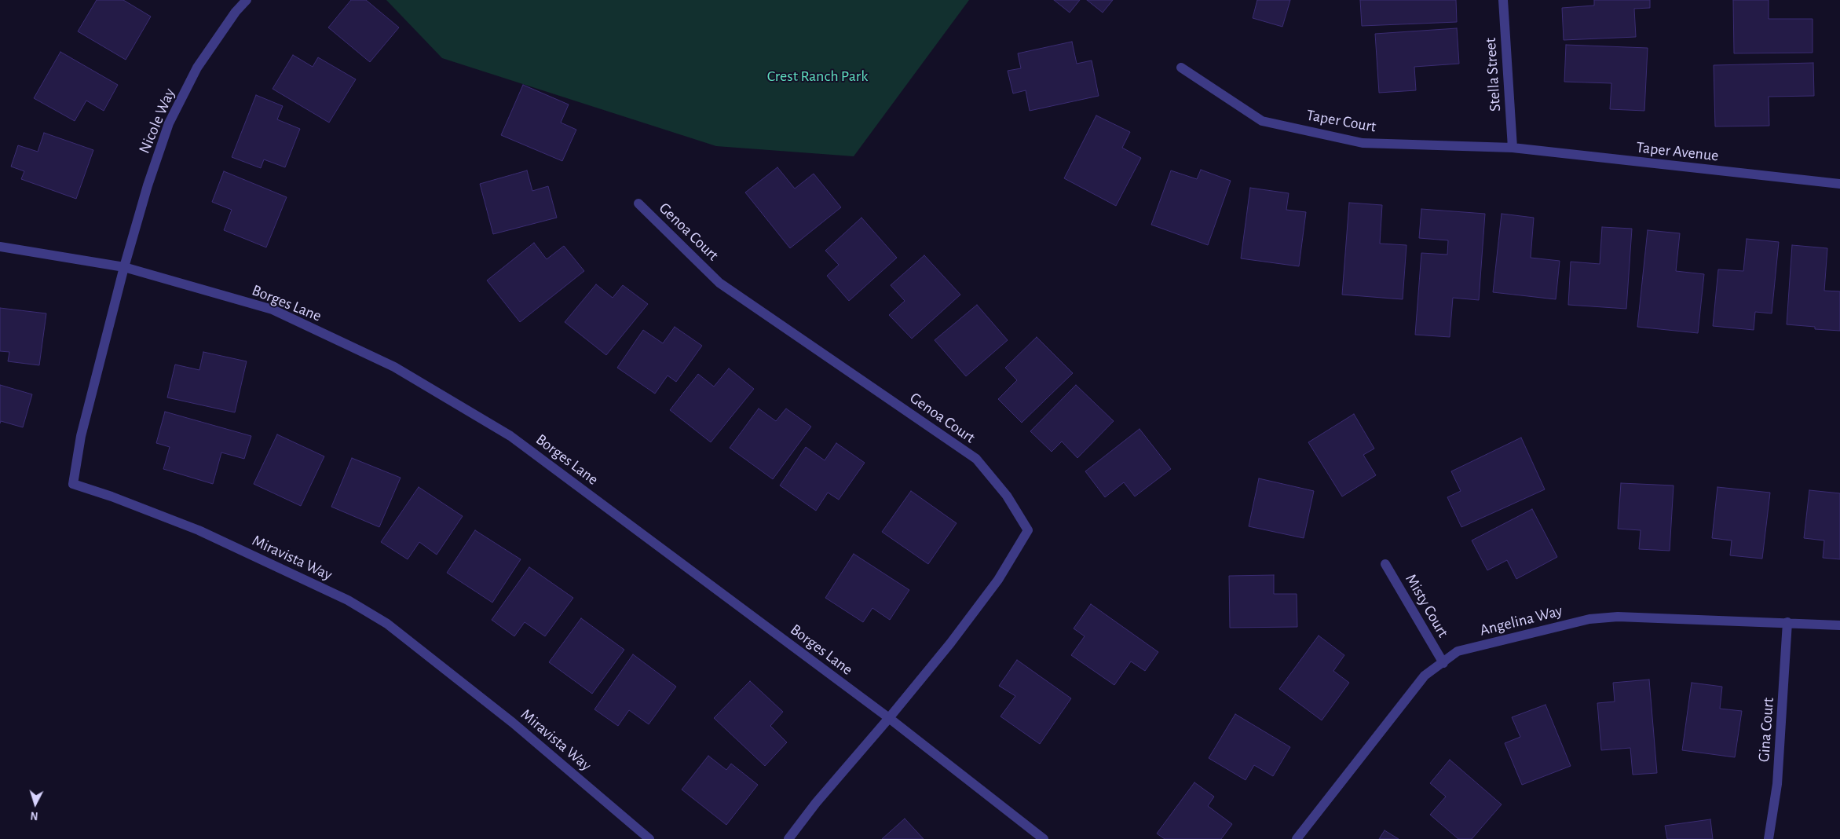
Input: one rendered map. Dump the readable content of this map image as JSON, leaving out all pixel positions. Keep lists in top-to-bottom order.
{
  "streets": {
    "street": [
      "Stella Street",
      "Nicole Way",
      "Taper Court",
      "Taper Avenue",
      "Genoa Court",
      "Borges Lane",
      "Miravista Way",
      "Misty Court",
      "Angelina Way",
      "Gina Court"
    ]
  },
  "crossings": [
    ["Stella Street", "Taper Court"],
    ["Stella Street", "Taper Avenue"],
    ["Nicole Way", "Borges Lane"],
    ["Nicole Way", "Miravista Way"],
    ["Taper Court", "Taper Avenue"],
    ["Genoa Court", "Borges Lane"],
    ["Borges Lane", "Miravista Way"],
    ["Misty Court", "Angelina Way"],
    ["Angelina Way", "Gina Court"]
  ],
  "parks": ["Crest Ranch Park"],
  "north": "bottom"
}
